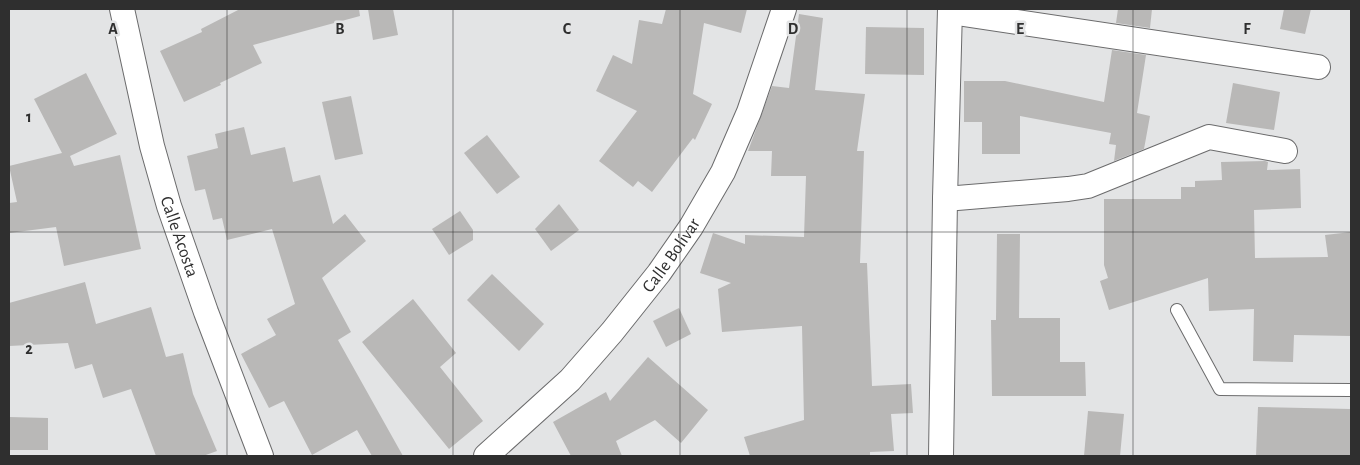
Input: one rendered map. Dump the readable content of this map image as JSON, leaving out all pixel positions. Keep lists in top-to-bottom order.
{
  "streets": {
    "street": ["Calle Acosta", "Calle Bolívar"]
  },
  "grid": {
    "columns": [
      "A",
      "B",
      "C",
      "D",
      "E",
      "F"
    ],
    "rows": ["1", "2"]
  }
}
